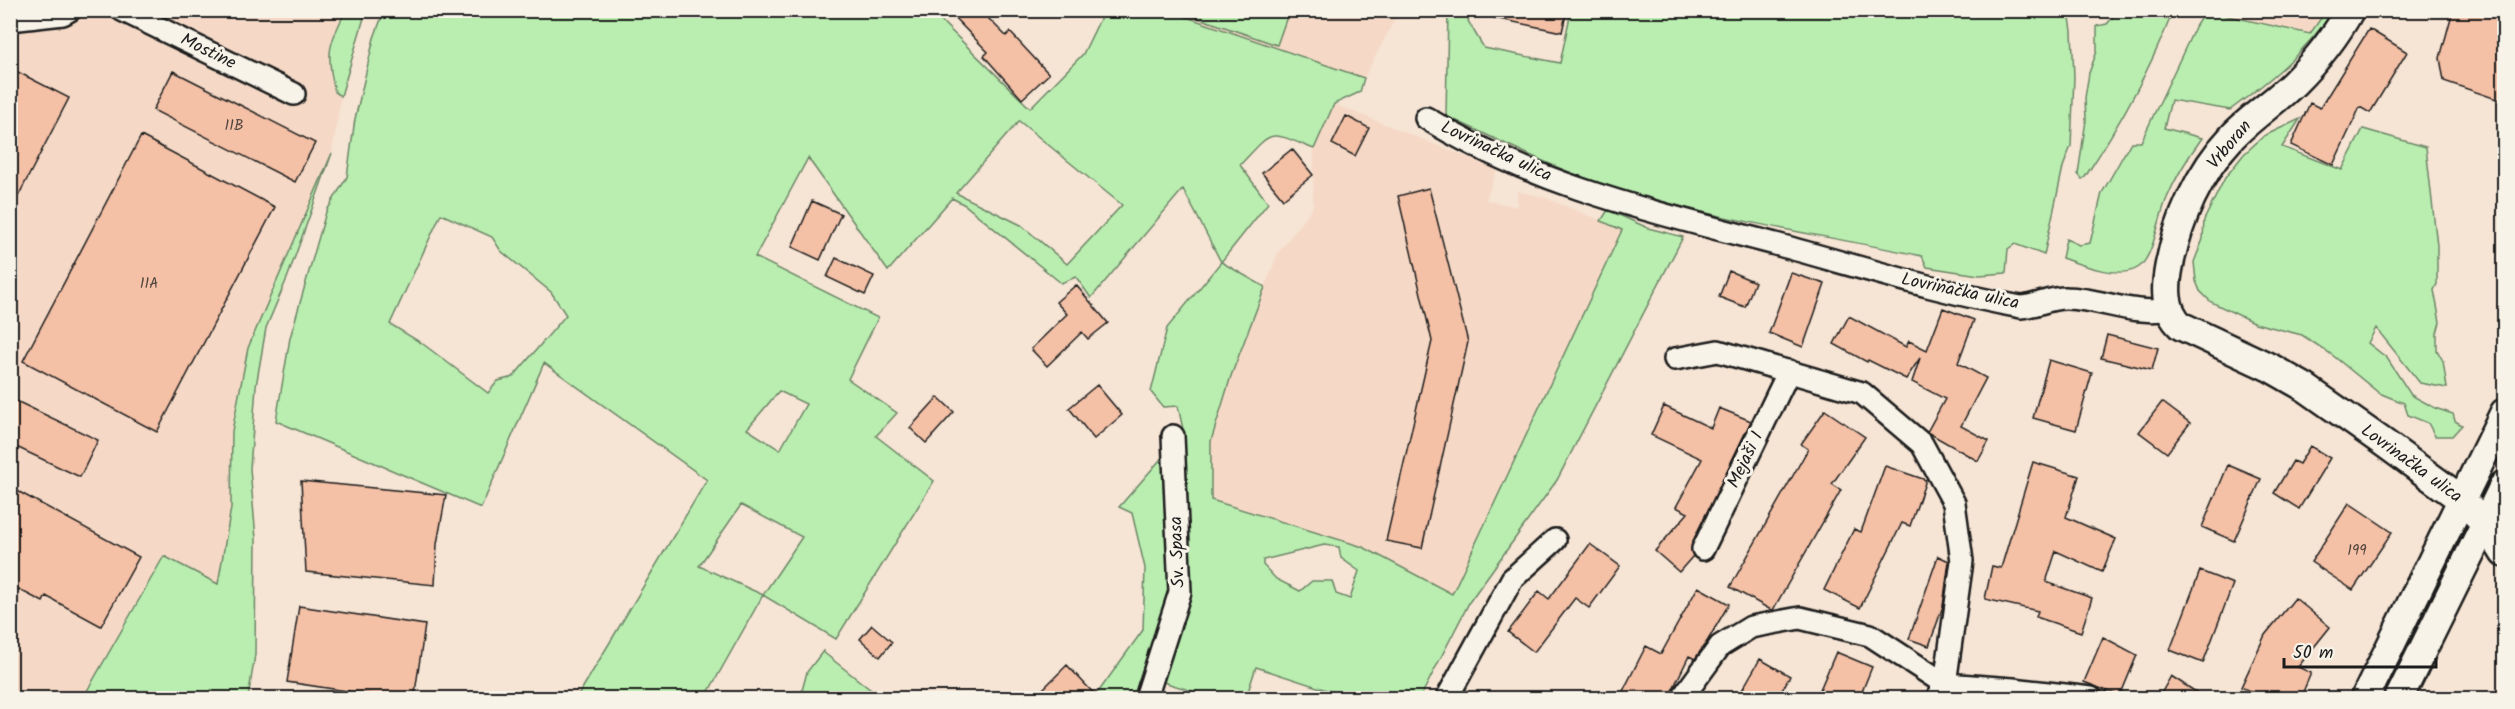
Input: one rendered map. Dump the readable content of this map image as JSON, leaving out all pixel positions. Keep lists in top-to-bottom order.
{
  "streets": {
    "street": [
      "Mostine",
      "Vrboran",
      "Lovrinačka ulica",
      "Mejaši I",
      "Sv. Spasa"
    ]
  },
  "crossings": [
    ["Vrboran", "Lovrinačka ulica"]
  ],
  "house_numbers": ["11B", "11A", "199"],
  "scale_bar": "50 m"
}
